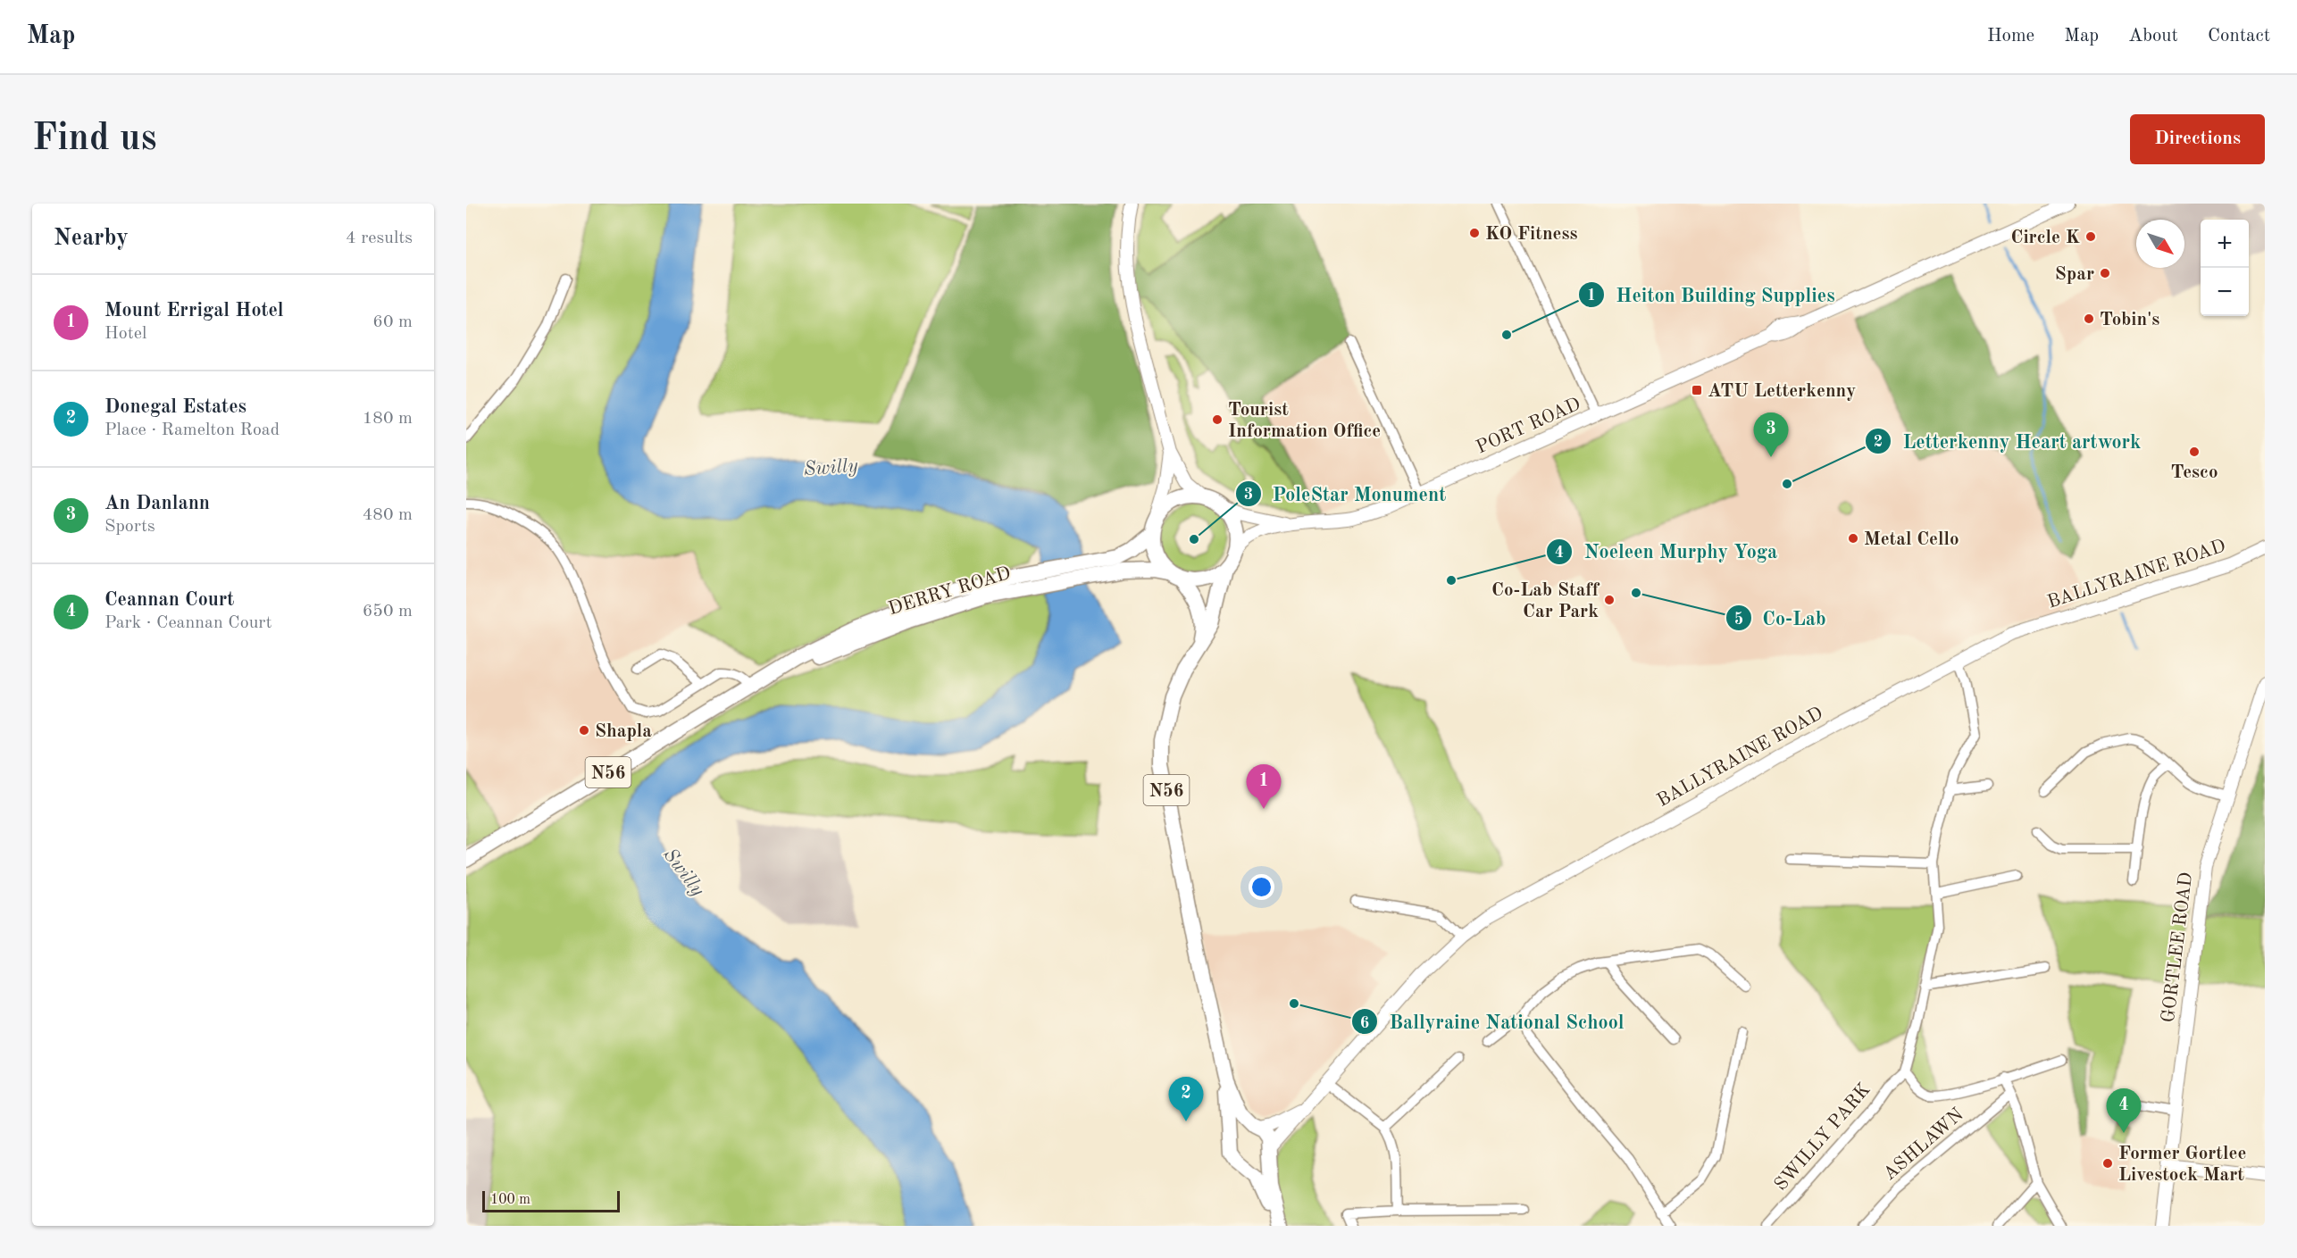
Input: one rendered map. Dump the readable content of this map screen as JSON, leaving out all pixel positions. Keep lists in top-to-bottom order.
{
  "streets": {
    "main road": [
      "PORT ROAD",
      "BALLYRAINE ROAD",
      "DERRY ROAD",
      "N56",
      "GORTLEE ROAD"
    ],
    "street": ["SWILLY PARK", "ASHLAWN"]
  },
  "crossings": [
    ["DERRY ROAD", "N56"],
    ["SWILLY PARK", "ASHLAWN"]
  ],
  "water": ["Swilly"],
  "places": {
    "other": [
      "KO Fitness",
      "Circle K",
      "Spar",
      "Tobin's",
      "Heiton Building Supplies",
      "Tourist Information Office",
      "Tesco",
      "Letterkenny Heart artwork",
      "Metal Cello",
      "PoleStar Monument",
      "Noeleen Murphy Yoga",
      "Co-Lab",
      "Co-Lab Staff Car Park",
      "Shapla",
      "Ballyraine National School",
      "Former Gortlee Livestock Mart"
    ],
    "transit": ["ATU Letterkenny"]
  },
  "scale_bar": "100 m",
  "north": "bottom right",
  "page": {
    "header": "Map",
    "nav": [
      "Home",
      "Map",
      "About",
      "Contact"
    ],
    "buttons": "Directions",
    "title": "Find us",
    "heading": ["Nearby", "4 results"],
    "map_buttons": ["+", "−"],
    "list": [
      {
        "mark": "1",
        "name": "Mount Errigal Hotel",
        "note": "Hotel",
        "value": "60 m"
      },
      {
        "mark": "2",
        "name": "Donegal Estates",
        "note": "Place · Ramelton Road",
        "value": "180 m"
      },
      {
        "mark": "3",
        "name": "An Danlann",
        "note": "Sports",
        "value": "480 m"
      },
      {
        "mark": "4",
        "name": "Ceannan Court",
        "note": "Park · Ceannan Court",
        "value": "650 m"
      }
    ],
    "pins": [
      "3",
      "1",
      "2",
      "4"
    ],
    "scale": "100 m"
  }
}
